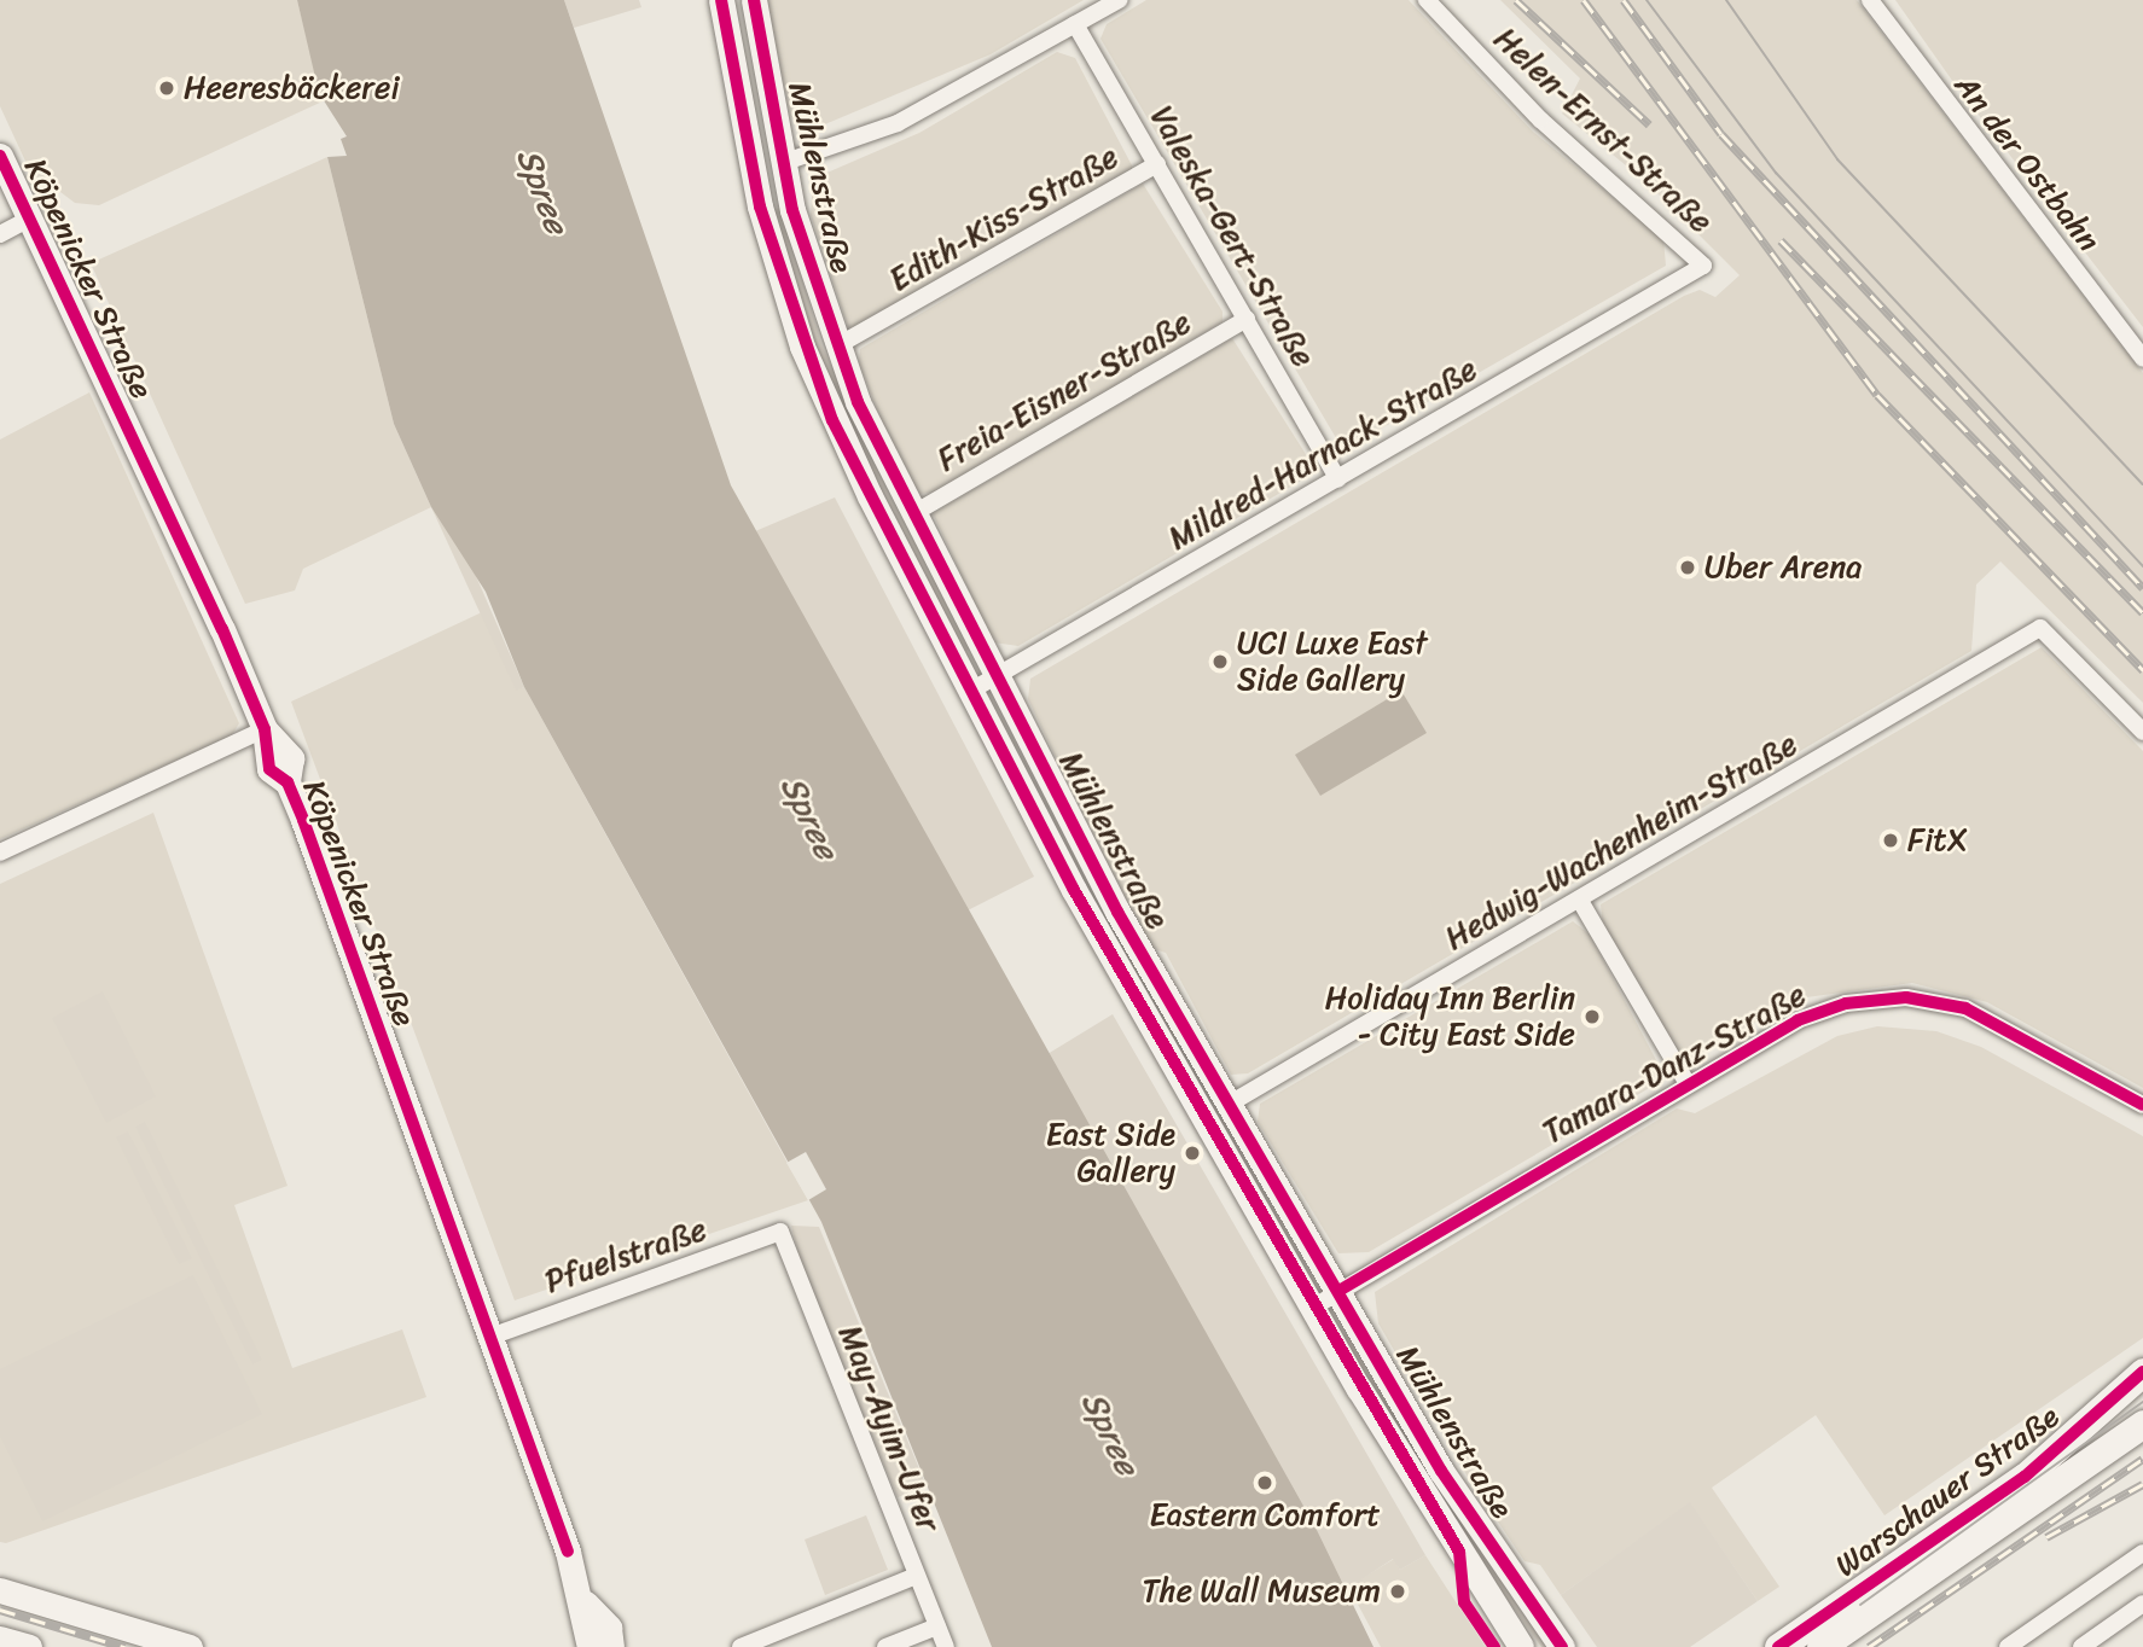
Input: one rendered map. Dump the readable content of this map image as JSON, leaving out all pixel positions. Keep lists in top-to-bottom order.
{
  "streets": {
    "main road": ["Mühlenstraße", "Köpenicker Straße", "Warschauer Straße"],
    "street": [
      "Helen-Ernst-Straße",
      "An der Ostbahn",
      "Edith-Kiss-Straße",
      "Valeska-Gert-Straße",
      "Freia-Eisner-Straße",
      "Mildred-Harnack-Straße",
      "Hedwig-Wachenheim-Straße",
      "Tamara-Danz-Straße",
      "Pfuelstraße",
      "May-Ayim-Ufer"
    ]
  },
  "crossings": [
    ["Helen-Ernst-Straße", "Mildred-Harnack-Straße"],
    ["Mühlenstraße", "Edith-Kiss-Straße"],
    ["Mühlenstraße", "Valeska-Gert-Straße"],
    ["Mühlenstraße", "Freia-Eisner-Straße"],
    ["Mühlenstraße", "Mildred-Harnack-Straße"],
    ["Mühlenstraße", "Hedwig-Wachenheim-Straße"],
    ["Mühlenstraße", "Tamara-Danz-Straße"],
    ["Edith-Kiss-Straße", "Valeska-Gert-Straße"],
    ["Valeska-Gert-Straße", "Freia-Eisner-Straße"],
    ["Valeska-Gert-Straße", "Mildred-Harnack-Straße"],
    ["Köpenicker Straße", "Pfuelstraße"],
    ["Pfuelstraße", "May-Ayim-Ufer"]
  ],
  "water": ["Spree"],
  "places": [
    "Heeresbäckerei",
    "Uber Arena",
    "UCI Luxe East Side Gallery",
    "FitX",
    "Holiday Inn Berlin - City East Side",
    "East Side Gallery",
    "Eastern Comfort",
    "The Wall Museum"
  ]
}
